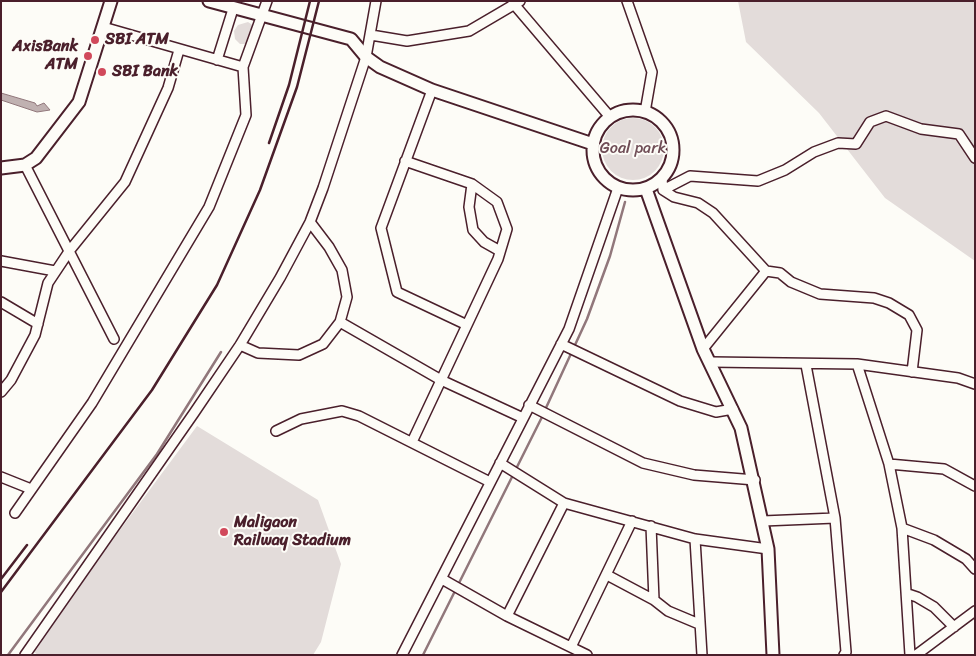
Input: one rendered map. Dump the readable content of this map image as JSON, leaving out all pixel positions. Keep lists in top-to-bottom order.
{
  "parks": ["Goal park"],
  "places": [
    "SBI ATM",
    "AxisBank ATM",
    "SBI Bank",
    "Maligaon Railway Stadium"
  ]
}
